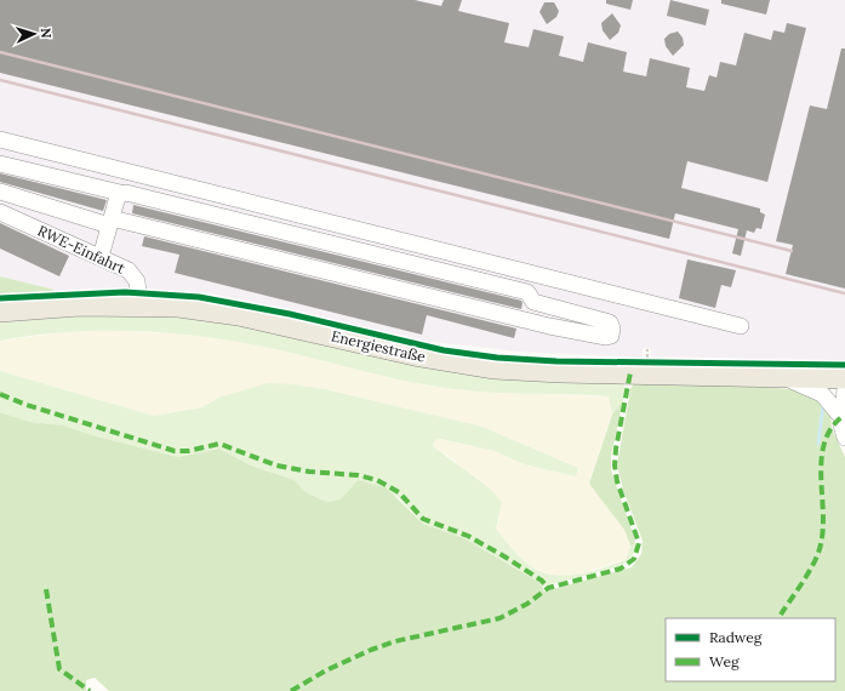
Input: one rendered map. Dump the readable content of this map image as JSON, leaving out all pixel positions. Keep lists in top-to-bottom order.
{
  "streets": {
    "main road": ["Energiestraße"],
    "lane": ["RWE-Einfahrt"]
  },
  "crossings": [
    ["RWE-Einfahrt", "Energiestraße"]
  ],
  "legend": ["Radweg", "Weg"],
  "north": "right"
}
